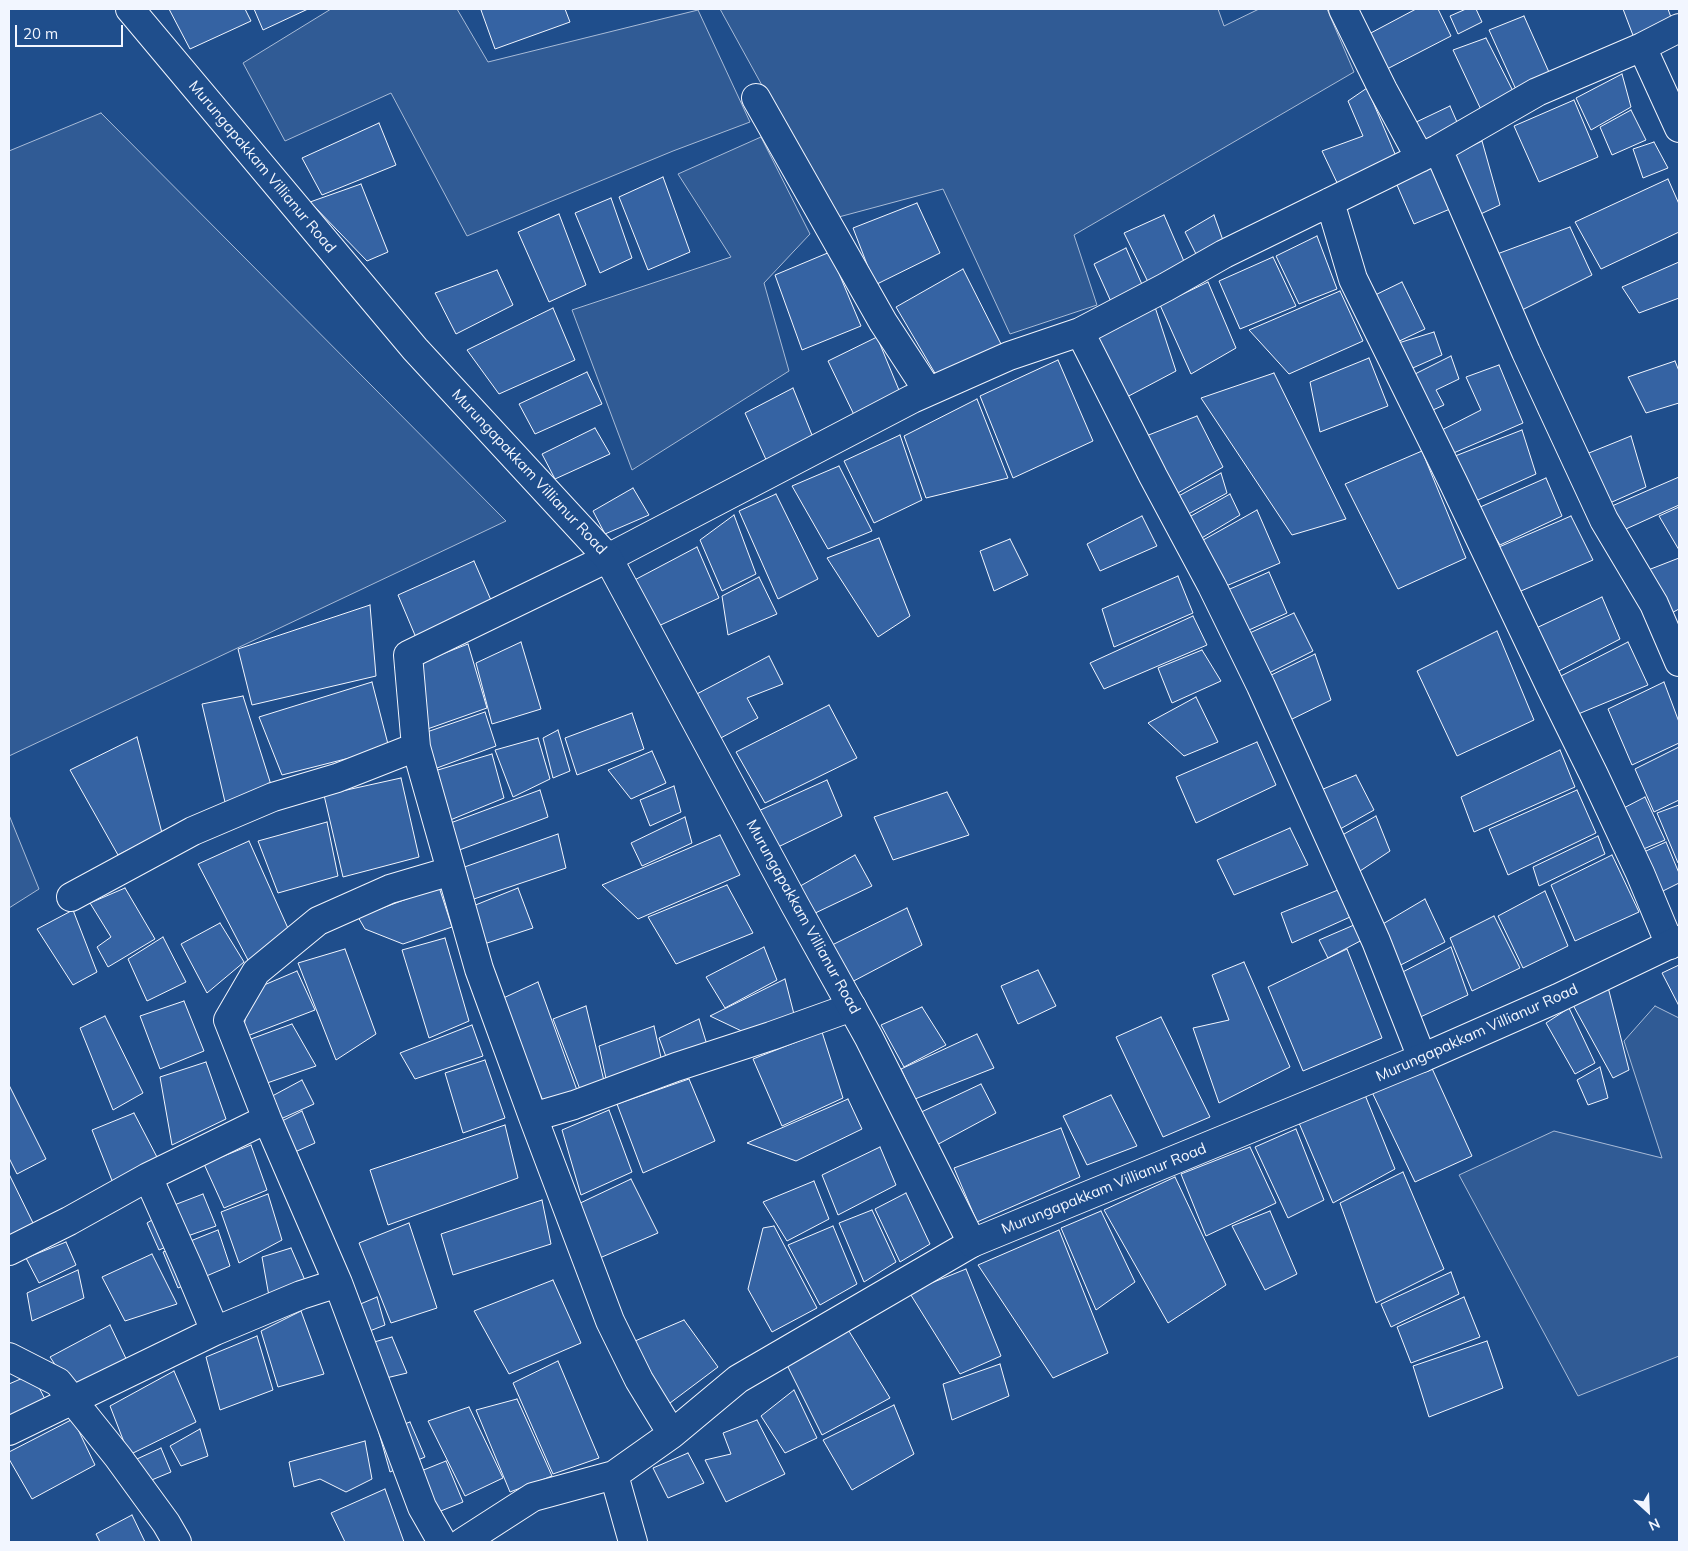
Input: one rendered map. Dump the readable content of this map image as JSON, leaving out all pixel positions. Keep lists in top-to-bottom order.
{
  "streets": {
    "street": ["Murungapakkam Villianur Road"]
  },
  "scale_bar": "20 m",
  "north": "bottom right"
}
